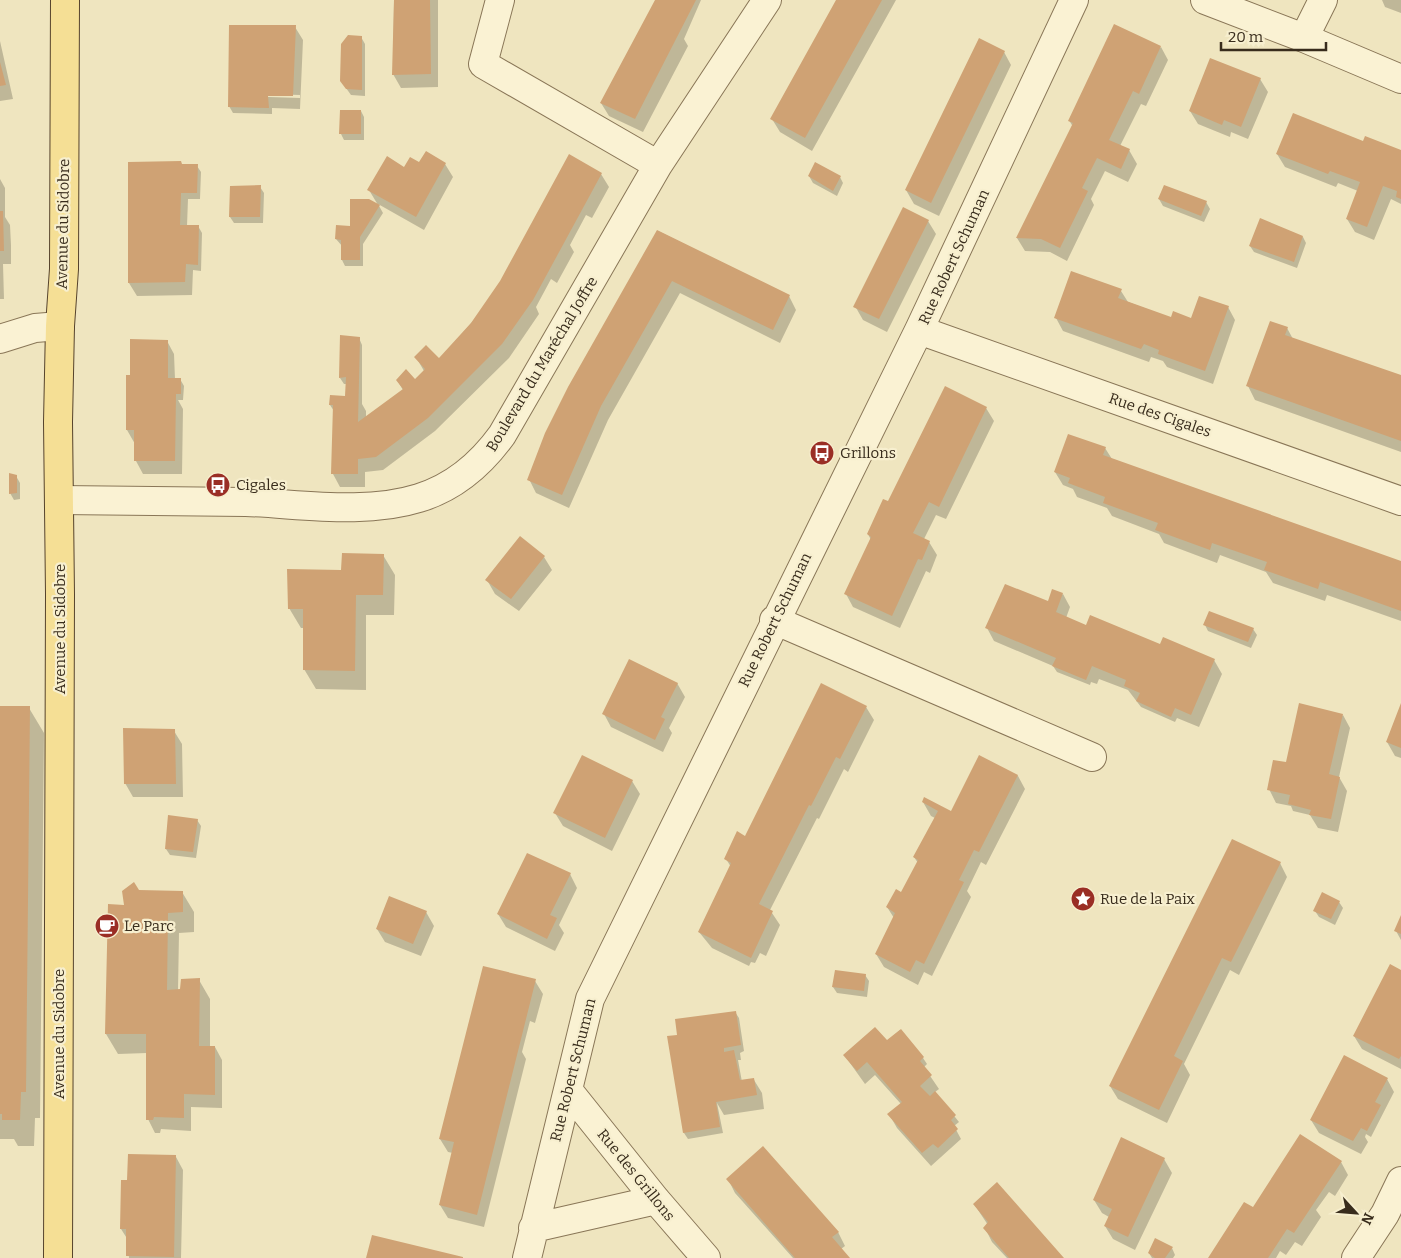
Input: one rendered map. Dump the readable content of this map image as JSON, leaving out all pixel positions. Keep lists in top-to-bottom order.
{
  "streets": {
    "main road": ["Avenue du Sidobre"],
    "street": [
      "Rue Robert Schuman",
      "Boulevard du Maréchal Joffre",
      "Rue des Cigales",
      "Rue des Grillons"
    ]
  },
  "crossings": [
    ["Avenue du Sidobre", "Boulevard du Maréchal Joffre"],
    ["Rue Robert Schuman", "Rue des Cigales"],
    ["Rue Robert Schuman", "Rue des Grillons"]
  ],
  "places": {
    "bus stop": ["Grillons", "Cigales"],
    "place": ["Rue de la Paix"],
    "cafe": ["Le Parc"]
  },
  "scale_bar": "20 m",
  "north": "bottom right"
}
